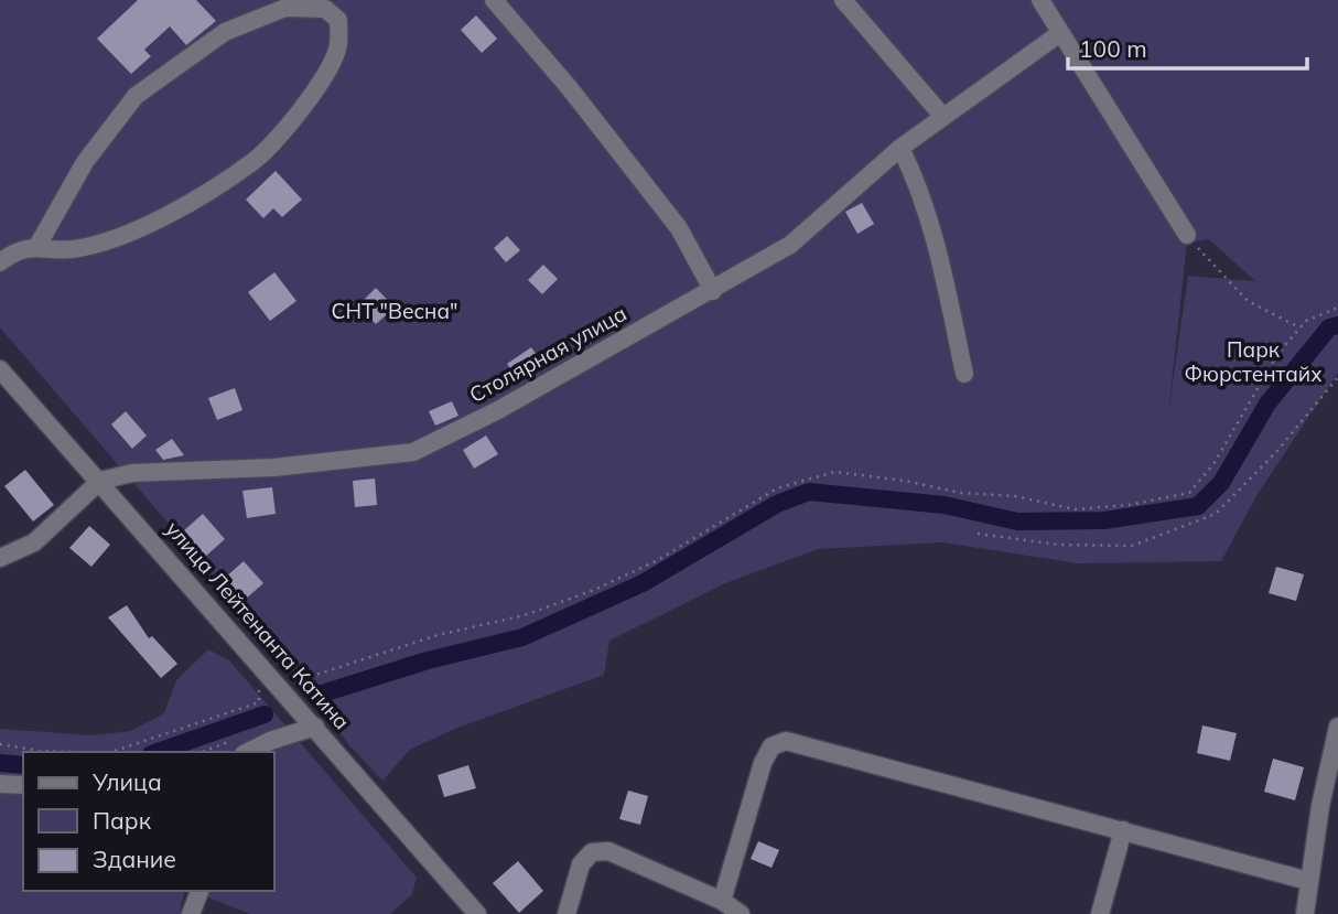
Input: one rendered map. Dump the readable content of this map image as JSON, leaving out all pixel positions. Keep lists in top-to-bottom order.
{
  "streets": {
    "street": ["Столярная улица", "улица Лейтенанта Катина"]
  },
  "crossings": [
    ["Столярная улица", "улица Лейтенанта Катина"]
  ],
  "parks": ["СНТ \"Весна\"", "Парк Фюрстентайх"],
  "legend": ["Улица", "Парк", "Здание"],
  "scale_bar": "100 m"
}
